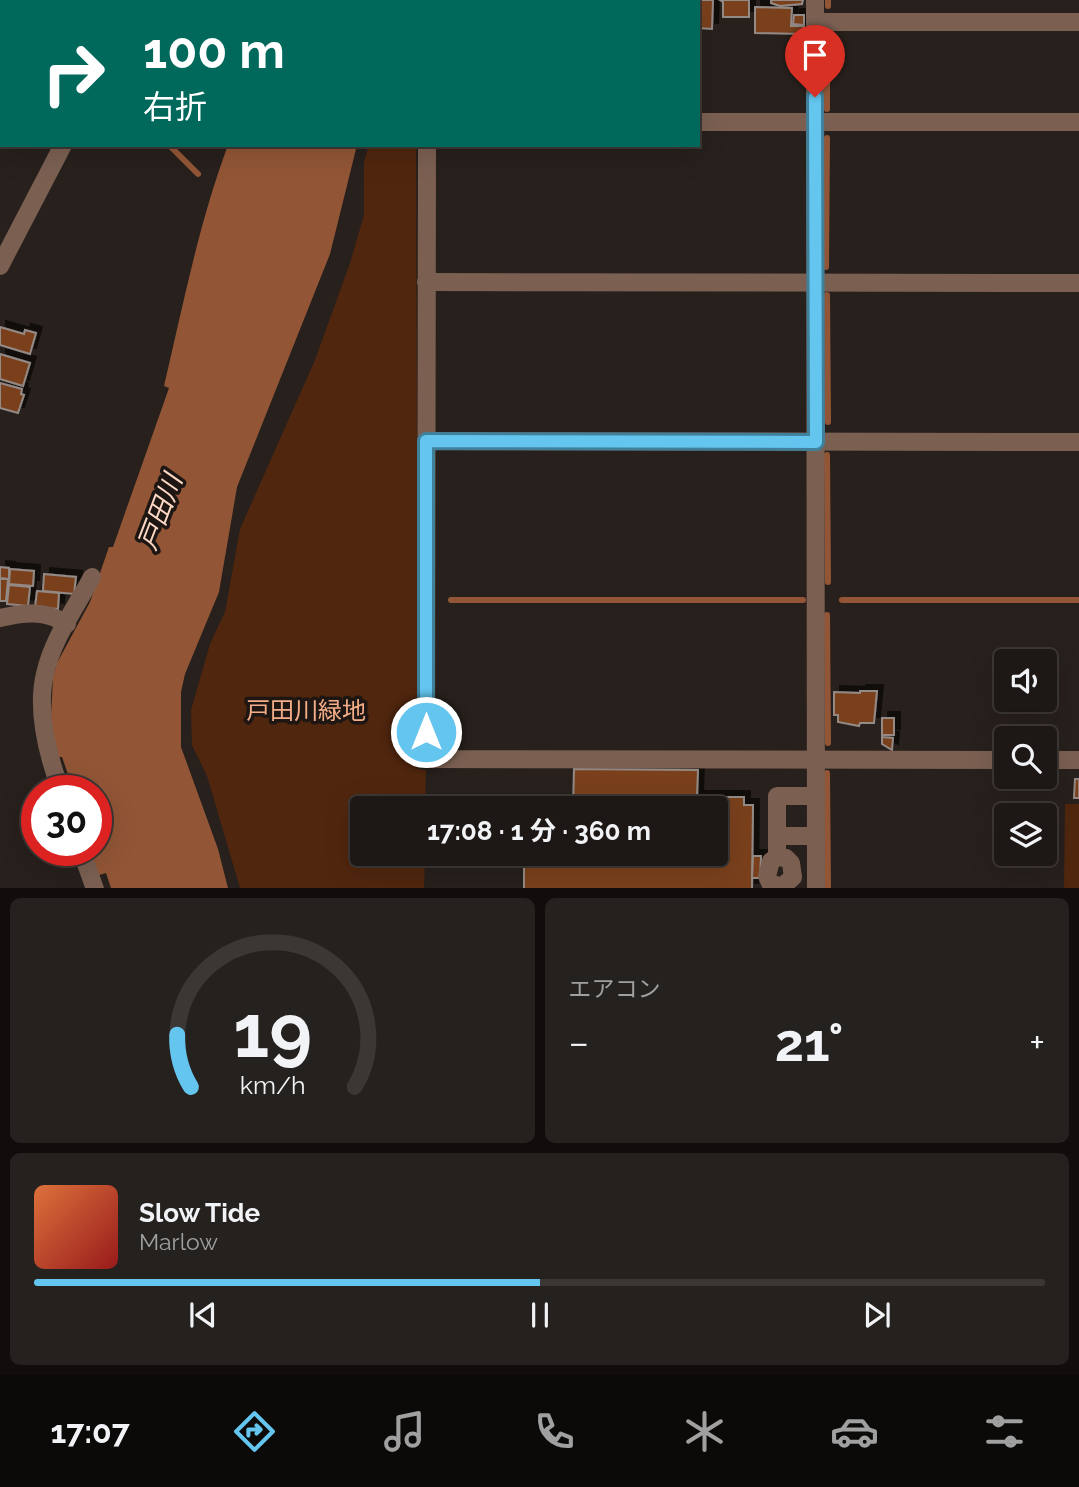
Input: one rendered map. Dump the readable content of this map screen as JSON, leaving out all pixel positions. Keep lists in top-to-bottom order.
{
  "water": ["戸田川"],
  "parks": ["戸田川緑地"],
  "page": {
    "turn": ["100 m", "右折"],
    "limit": "30",
    "trip": "17:08 · 1 分 · 360 m",
    "tile": "エアコン",
    "heat": ["−", "21°", "+"],
    "song": ["Slow Tide", "Marlow"],
    "tabs": "17:07",
    "gauge": ["19", "km/h"]
  }
}
